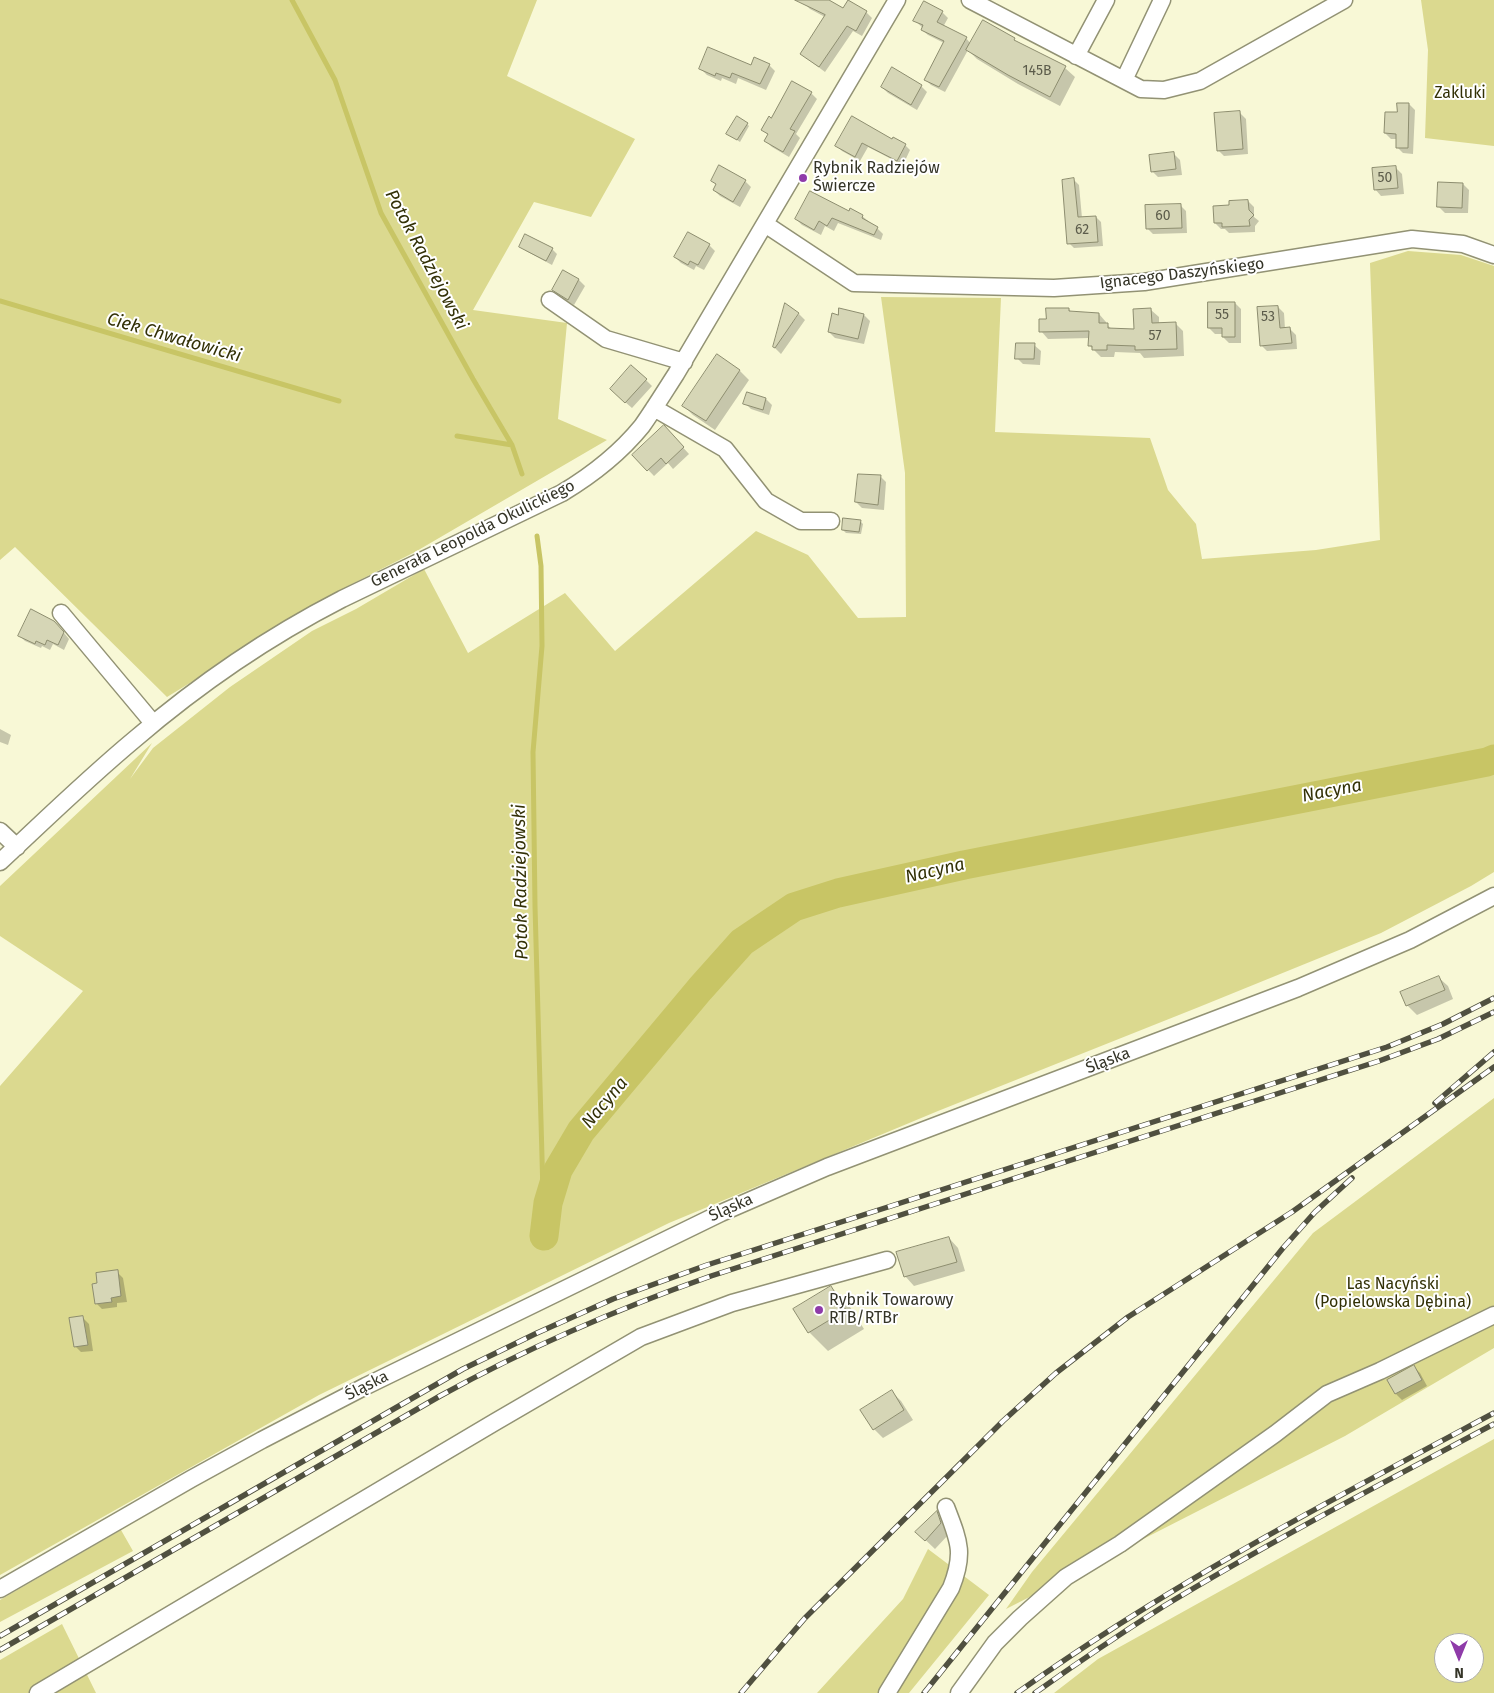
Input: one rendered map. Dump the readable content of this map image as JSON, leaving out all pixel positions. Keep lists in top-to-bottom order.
{
  "streets": {
    "street": ["Ignacego Daszyńskiego", "Generała Leopolda Okulickiego", "Śląska"]
  },
  "crossings": [
    ["Ignacego Daszyńskiego", "Generała Leopolda Okulickiego"]
  ],
  "water": ["Potok Radziejowski", "Ciek Chwałowicki", "Nacyna"],
  "parks": ["Zakluki", "Las Nacyński (Popielowska Dębina)"],
  "places": ["Rybnik Radziejów Świercze", "Rybnik Towarowy RTB/RTBr"],
  "house_numbers": [
    "145B",
    "50",
    "60",
    "62",
    "55",
    "53",
    "57"
  ],
  "north": "bottom"
}
